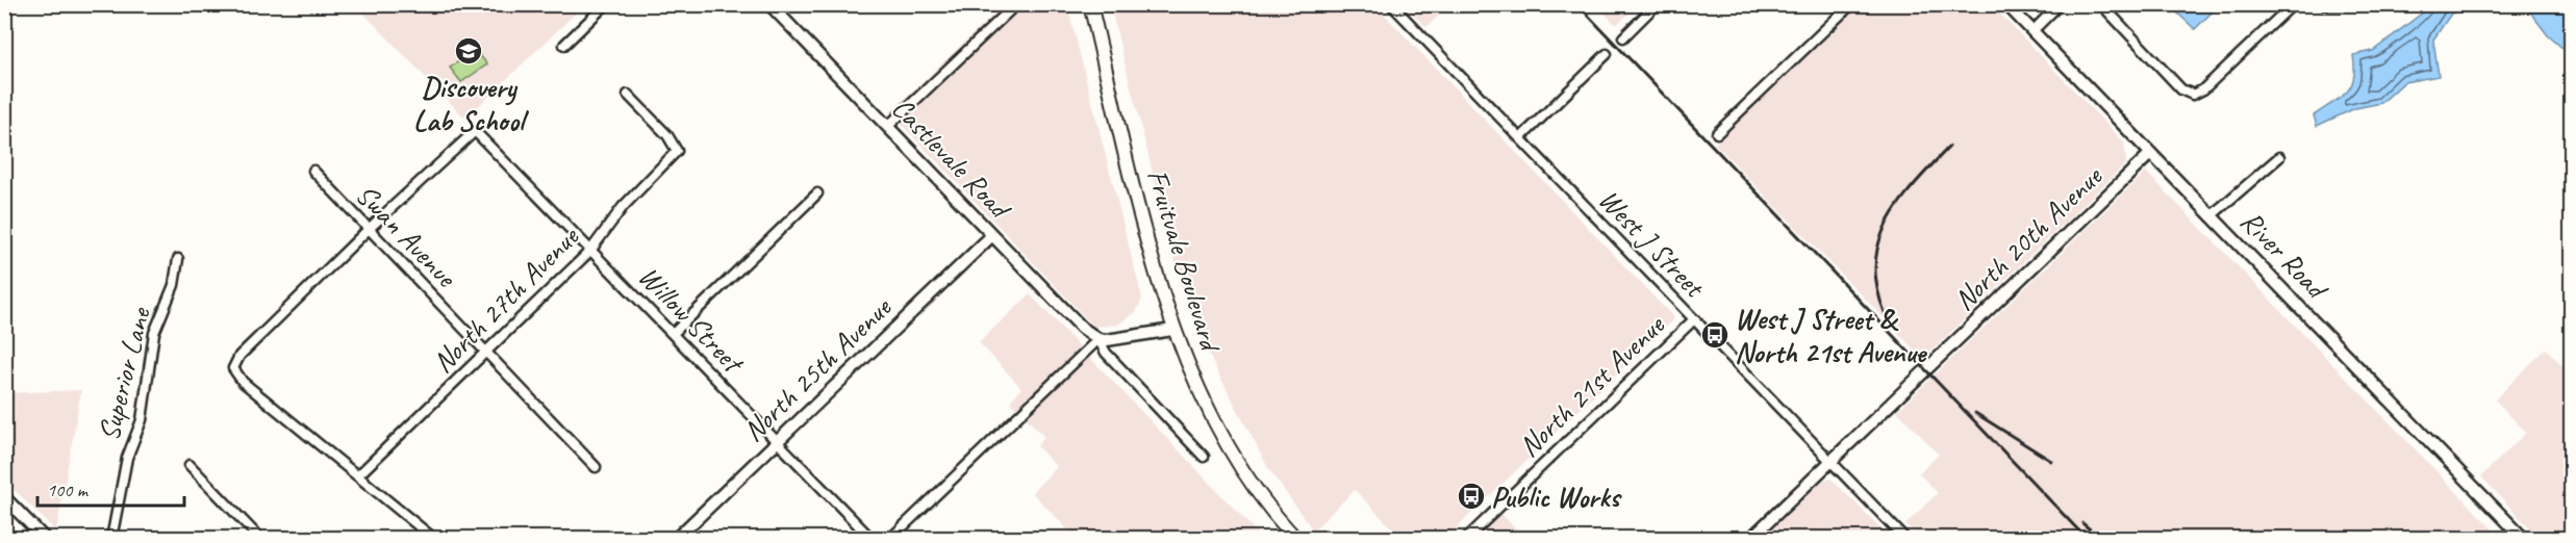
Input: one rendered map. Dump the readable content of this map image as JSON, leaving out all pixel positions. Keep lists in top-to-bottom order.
{
  "streets": {
    "main road": ["Fruitvale Boulevard"],
    "street": [
      "Castlevale Road",
      "Swan Avenue",
      "North 20th Avenue",
      "West J Street",
      "River Road",
      "North 27th Avenue",
      "Willow Street",
      "North 25th Avenue",
      "Superior Lane",
      "North 21st Avenue"
    ]
  },
  "crossings": [
    ["Castlevale Road", "North 25th Avenue"],
    ["Swan Avenue", "North 27th Avenue"],
    ["Swan Avenue", "Willow Street"],
    ["North 20th Avenue", "West J Street"],
    ["North 20th Avenue", "River Road"],
    ["West J Street", "North 21st Avenue"],
    ["North 27th Avenue", "Willow Street"],
    ["Willow Street", "North 25th Avenue"]
  ],
  "places": {
    "school or university": ["Discovery Lab School"],
    "bus stop": ["West J Street & North 21st Avenue", "Public Works"]
  },
  "scale_bar": "100 m"
}
